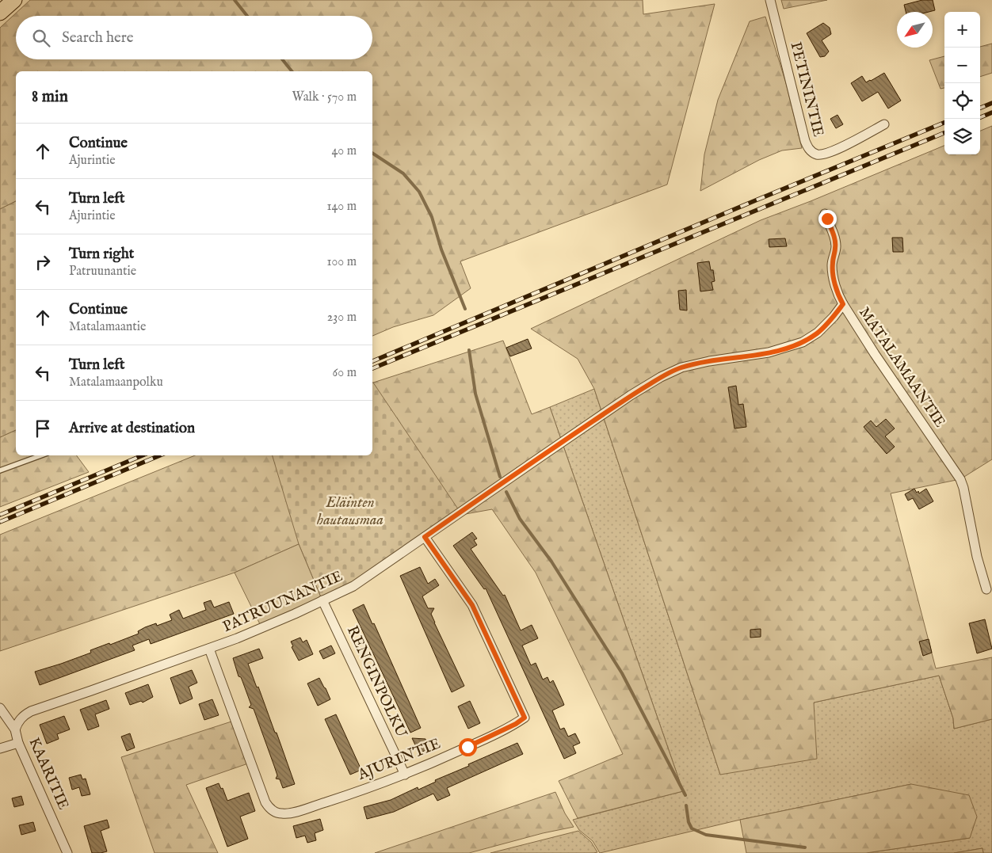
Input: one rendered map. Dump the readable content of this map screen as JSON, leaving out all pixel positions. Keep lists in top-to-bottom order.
{
  "streets": {
    "street": [
      "PETININTIE",
      "MATALAMAANTIE",
      "PATRUUNANTIE",
      "RENGINPOLKU",
      "AJURINTIE",
      "KAARITIE"
    ]
  },
  "crossings": [
    ["MATALAMAANTIE", "PATRUUNANTIE"],
    ["PATRUUNANTIE", "RENGINPOLKU"],
    ["PATRUUNANTIE", "AJURINTIE"],
    ["PATRUUNANTIE", "KAARITIE"],
    ["RENGINPOLKU", "AJURINTIE"]
  ],
  "parks": ["Eläinten hautausmaa"],
  "north": "bottom left",
  "page": {
    "map_buttons": ["+", "−"],
    "search": "Search here",
    "heading": ["8 min", "Walk · 570 m"],
    "list": [
      ["Continue", "Ajurintie", "40 m"],
      ["Turn left", "Ajurintie", "140 m"],
      ["Turn right", "Patruunantie", "100 m"],
      ["Continue", "Matalamaantie", "230 m"],
      ["Turn left", "Matalamaanpolku", "60 m"],
      "Arrive at destination"
    ]
  }
}
